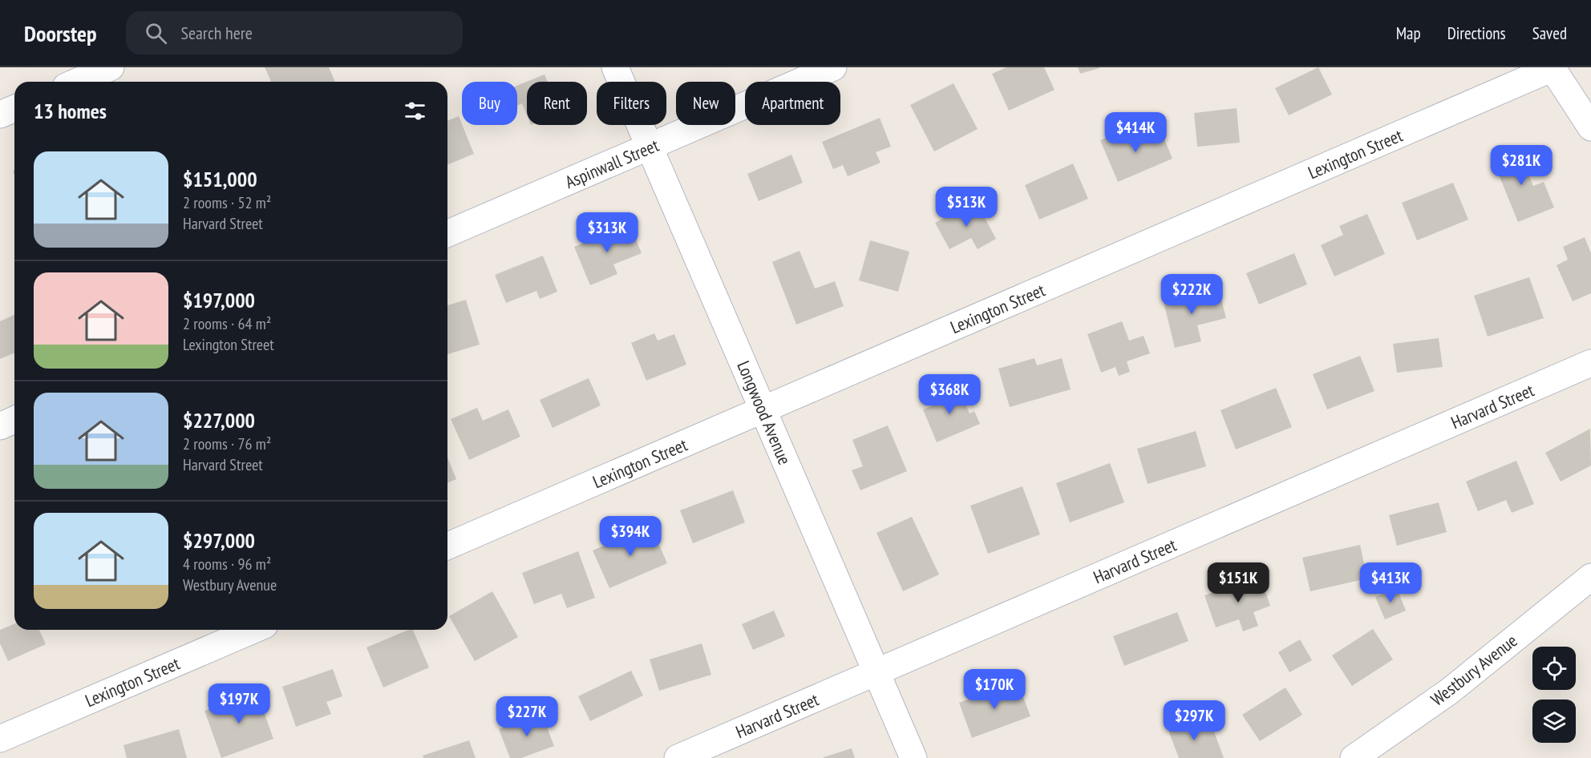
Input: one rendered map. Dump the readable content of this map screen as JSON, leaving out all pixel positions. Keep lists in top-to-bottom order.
{
  "streets": {
    "street": [
      "Lexington Street",
      "Aspinwall Street",
      "Harvard Street",
      "Longwood Avenue",
      "Westbury Avenue"
    ]
  },
  "crossings": [
    ["Lexington Street", "Longwood Avenue"],
    ["Aspinwall Street", "Longwood Avenue"],
    ["Harvard Street", "Longwood Avenue"]
  ],
  "page": {
    "header": "Doorstep",
    "search": "Search here",
    "nav": ["Map", "Directions", "Saved"],
    "chip": [
      "Buy",
      "Rent",
      "Filters",
      "New",
      "Apartment"
    ],
    "heading": "13 homes",
    "price": [
      "$414K",
      "$281K",
      "$513K",
      "$313K",
      "$222K",
      "$368K",
      "$394K",
      "$151K",
      "$413K",
      "$170K",
      "$197K",
      "$227K",
      "$297K"
    ],
    "list": [
      {
        "name": "$151,000",
        "note": "2 rooms · 52 m² · Harvard Street"
      },
      {
        "name": "$197,000",
        "note": "2 rooms · 64 m² · Lexington Street"
      },
      {
        "name": "$227,000",
        "note": "2 rooms · 76 m² · Harvard Street"
      },
      {
        "name": "$297,000",
        "note": "4 rooms · 96 m² · Westbury Avenue"
      }
    ]
  }
}
